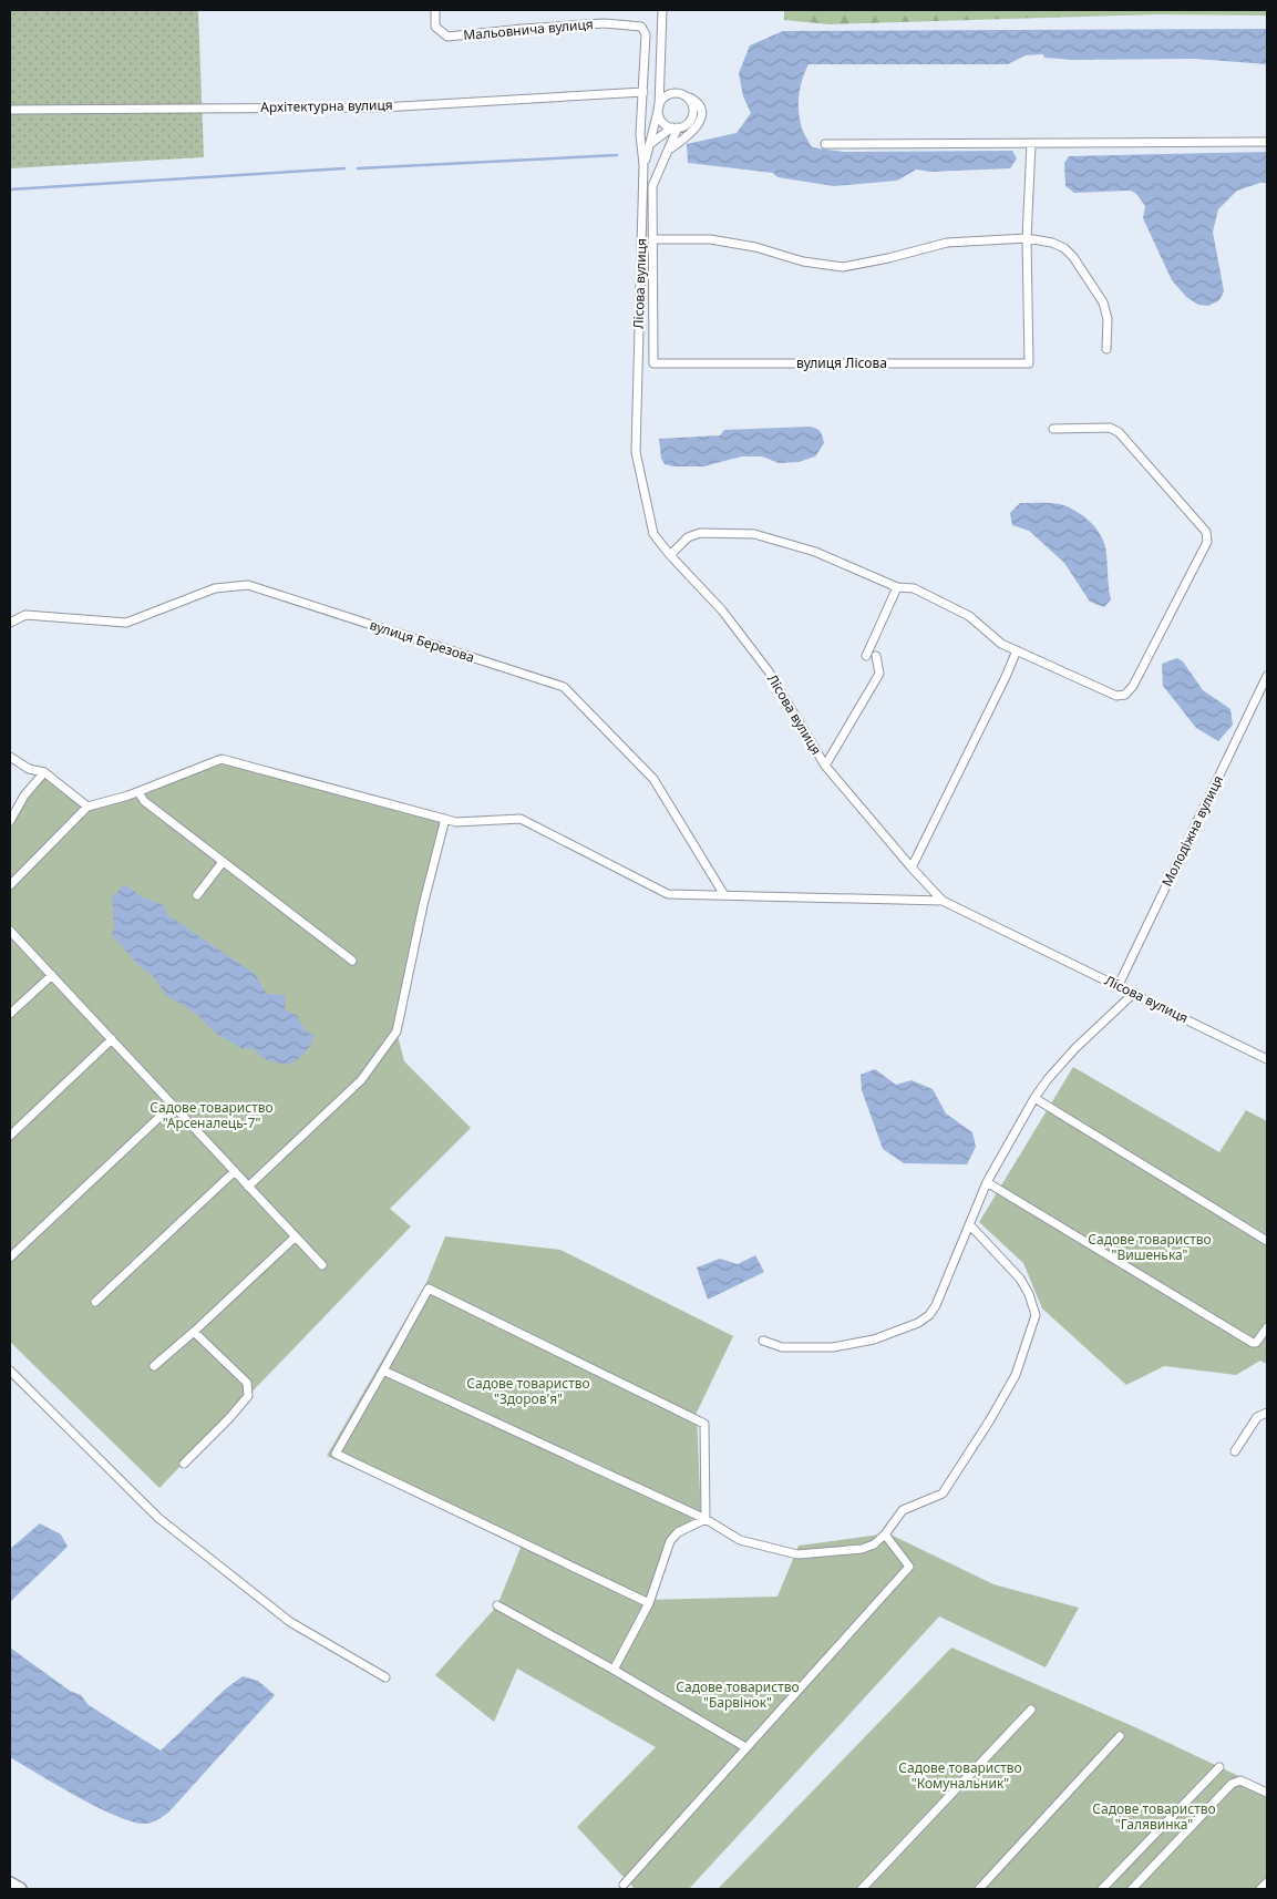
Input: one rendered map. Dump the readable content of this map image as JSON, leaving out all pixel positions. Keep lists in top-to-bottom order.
{
  "streets": {
    "street": [
      "Мальовнича вулиця",
      "Архітектурна вулиця",
      "Лісова вулиця",
      "вулиця Лісова",
      "вулиця Березова",
      "Молодіжна вулиця"
    ]
  },
  "crossings": [
    ["Мальовнича вулиця", "Архітектурна вулиця"],
    ["Лісова вулиця", "Молодіжна вулиця"]
  ],
  "parks": [
    "Садове товариство \"Арсеналець-7\"",
    "Садове товариство \"Вишенька\"",
    "Садове товариство \"Здоров'я\"",
    "Садове товариство \"Барвінок\"",
    "Садове товариство \"Комунальник\"",
    "Садове товариство \"Галявинка\""
  ]
}
